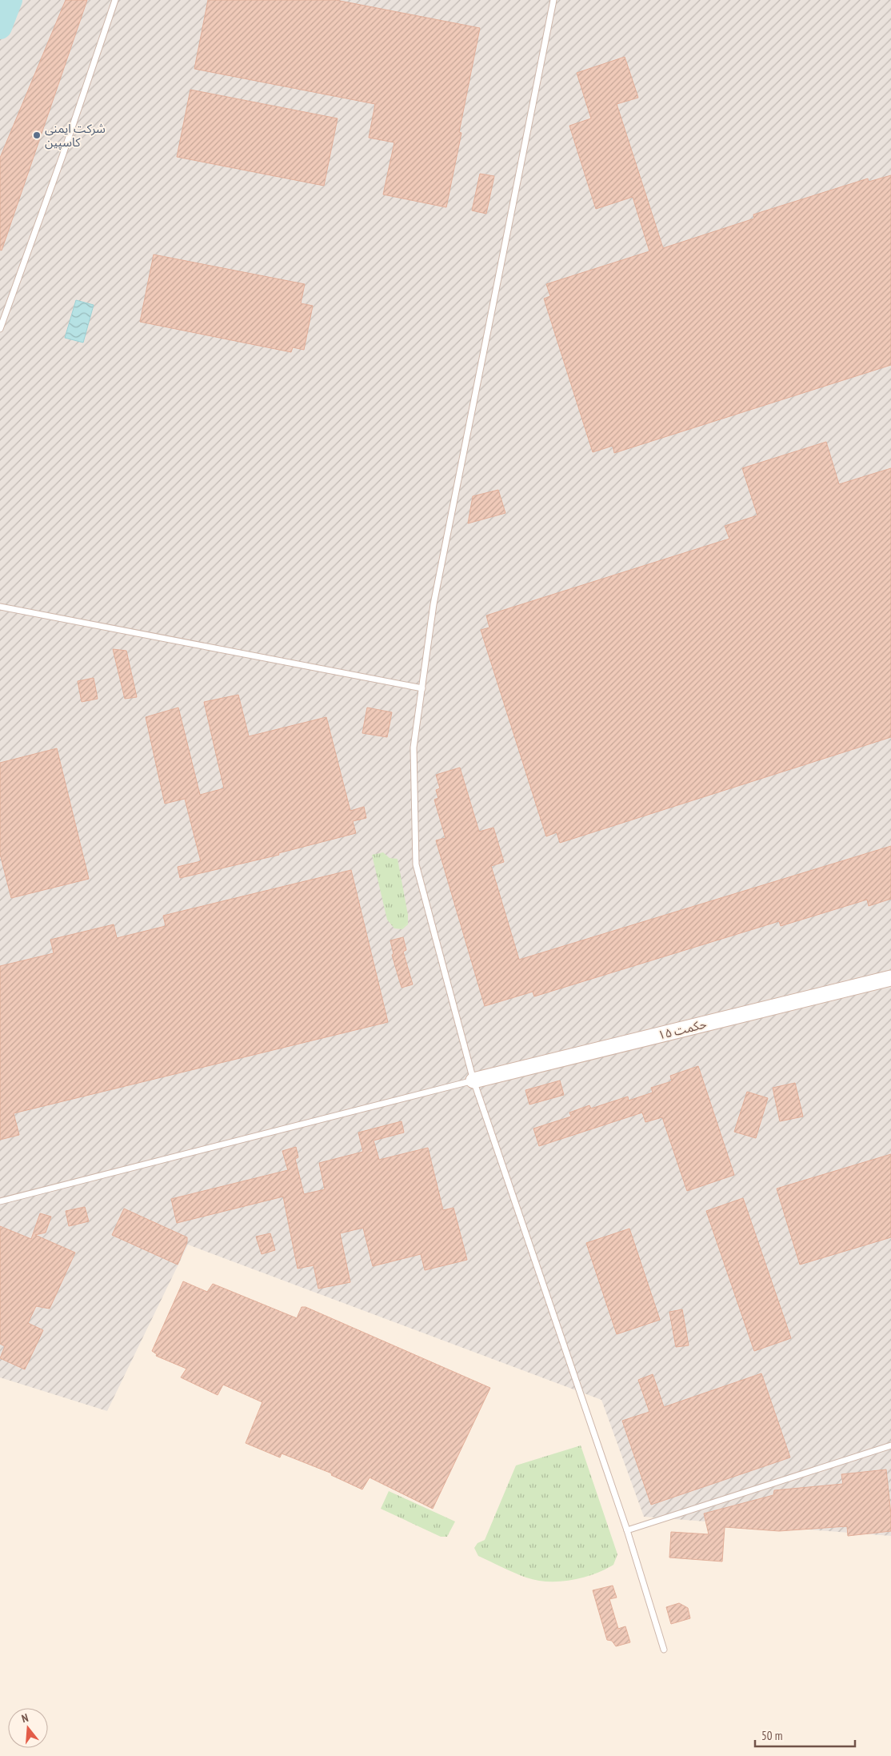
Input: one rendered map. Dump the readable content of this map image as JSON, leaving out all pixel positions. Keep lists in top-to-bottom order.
{
  "streets": {
    "street": ["حکمت ۱۵"]
  },
  "places": ["شرکت ایمنی کاسپین"],
  "scale_bar": "50 m",
  "north": "top"
}
